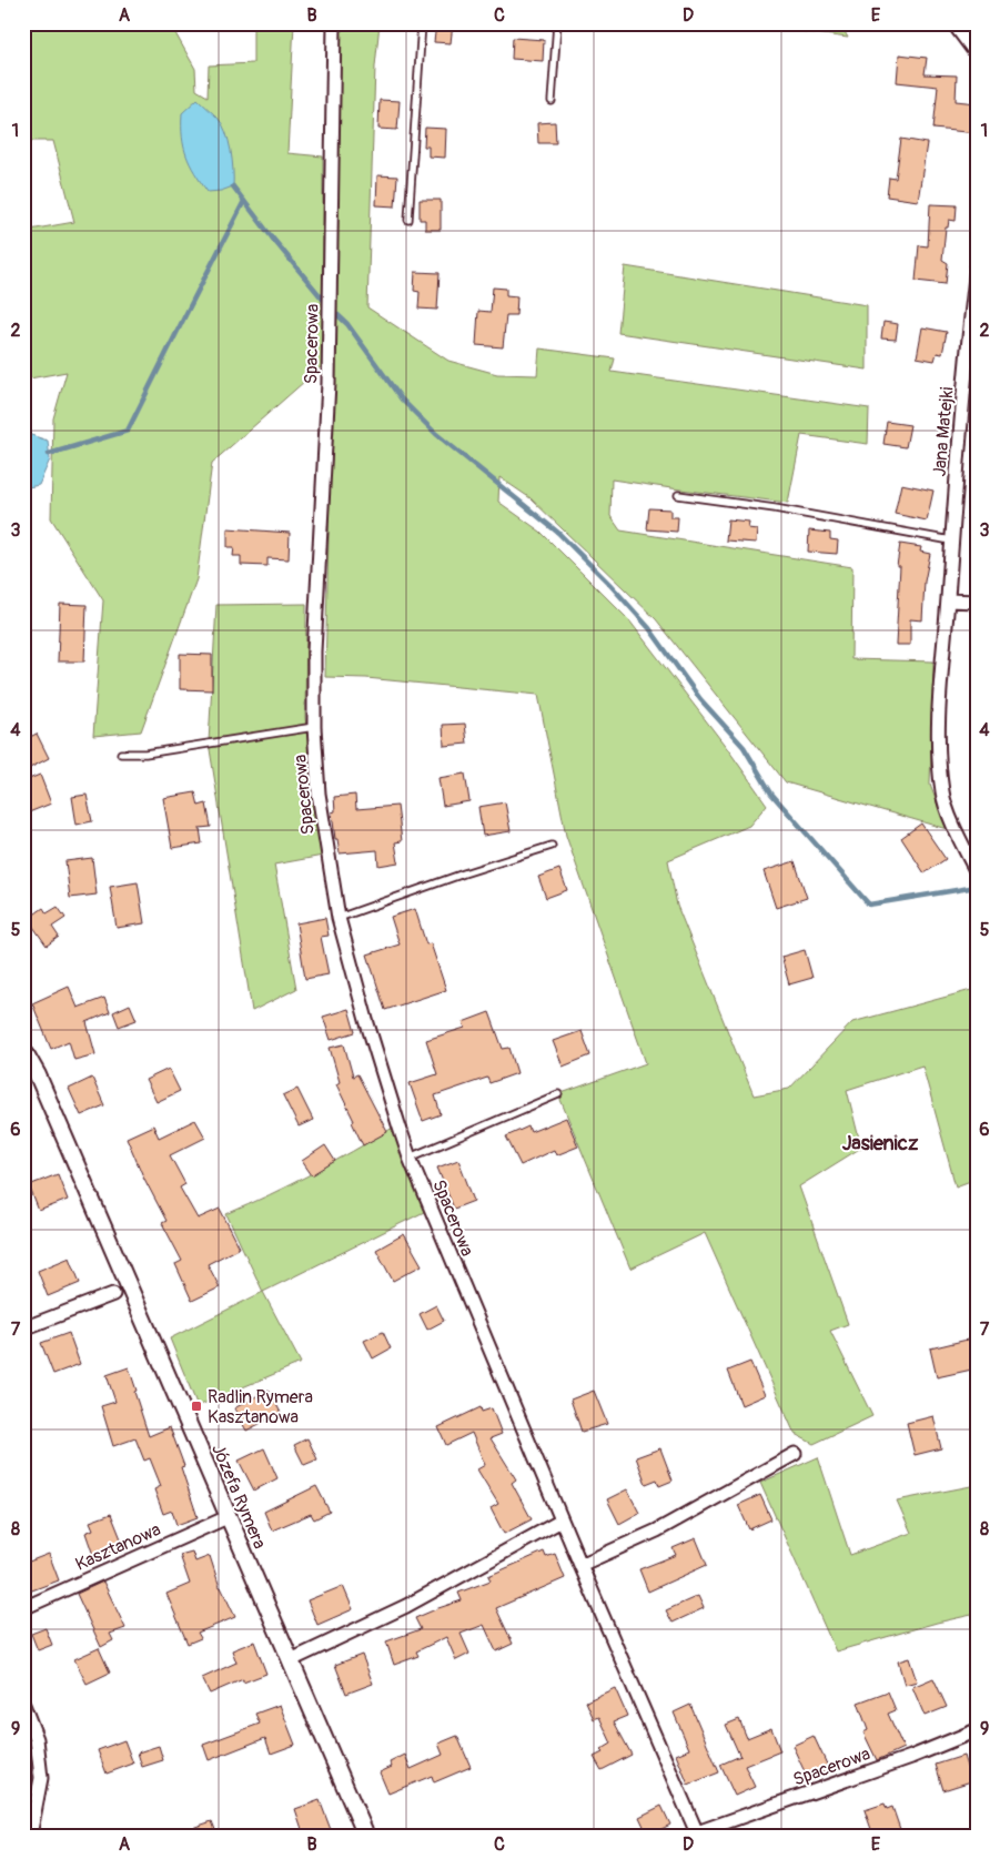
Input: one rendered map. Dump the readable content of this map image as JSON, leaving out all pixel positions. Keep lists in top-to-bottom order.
{
  "streets": {
    "street": [
      "Spacerowa",
      "Jana Matejki",
      "Józefa Rymera",
      "Kasztanowa"
    ]
  },
  "crossings": [
    ["Józefa Rymera", "Kasztanowa"]
  ],
  "districts": ["Jasienicz"],
  "places": {
    "transit": ["Radlin Rymera Kasztanowa"]
  },
  "grid": {
    "columns": [
      "A",
      "B",
      "C",
      "D",
      "E"
    ],
    "rows": [
      "1",
      "2",
      "3",
      "4",
      "5",
      "6",
      "7",
      "8",
      "9"
    ]
  }
}
